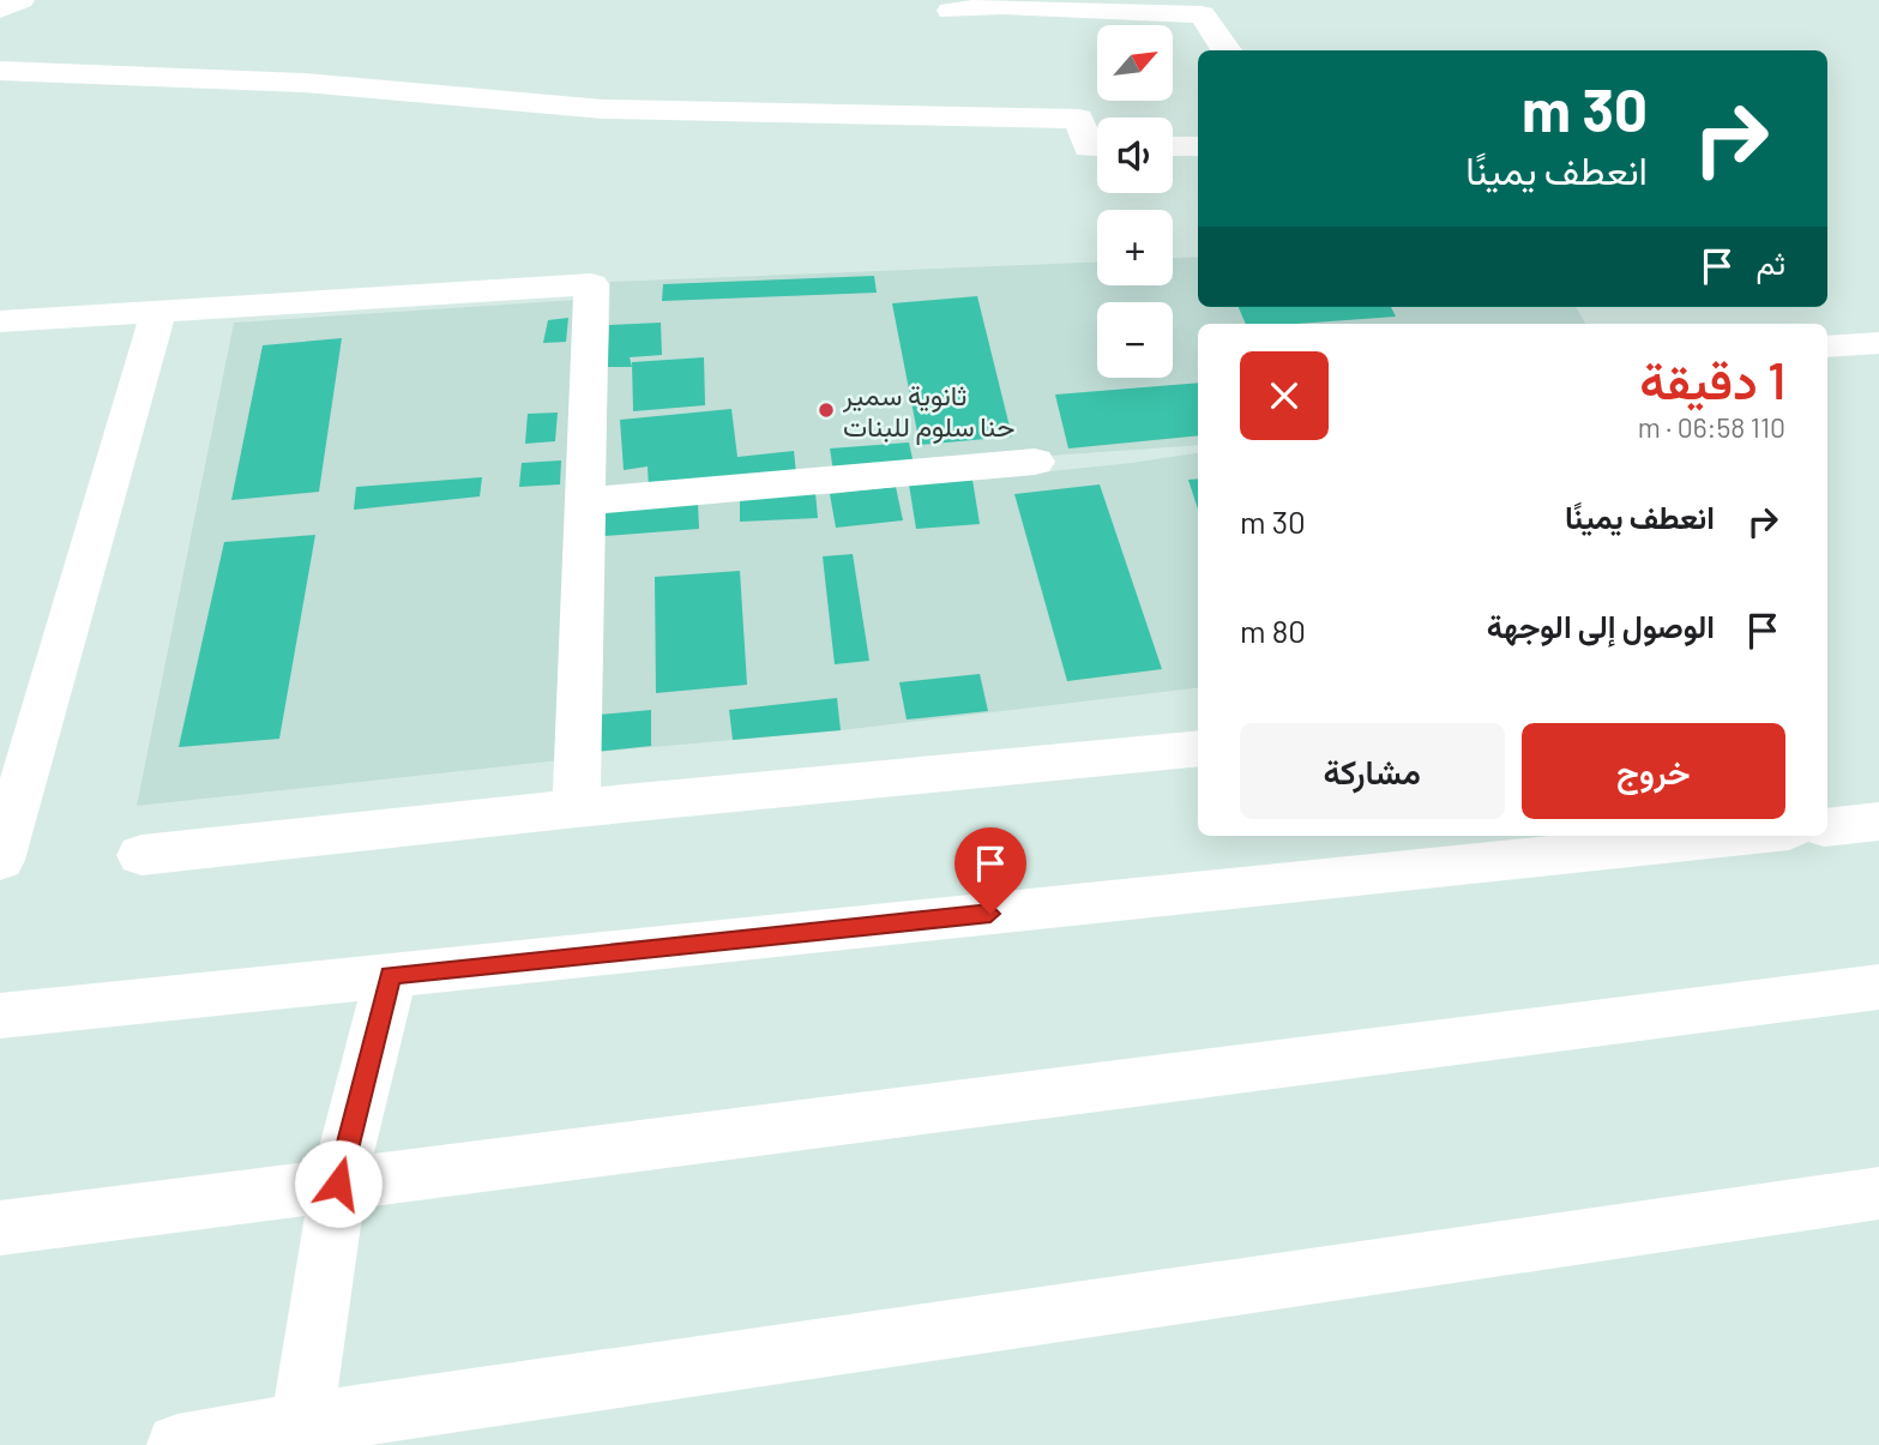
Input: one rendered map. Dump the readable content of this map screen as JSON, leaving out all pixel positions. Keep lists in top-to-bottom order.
{
  "places": ["ثانوية سمير حنا سلوم للبنات"],
  "north": "top right",
  "page": {
    "map_buttons": ["+", "−"],
    "turn": ["30 m", "انعطف يمينًا"],
    "then": "ثم",
    "heading": ["1 دقيقة", "110 m · 06:58"],
    "list": [
      {
        "name": "انعطف يمينًا",
        "value": "30 m"
      },
      {
        "name": "الوصول إلى الوجهة",
        "value": "80 m"
      }
    ],
    "buttons": ["خروج", "مشاركة"]
  }
}
